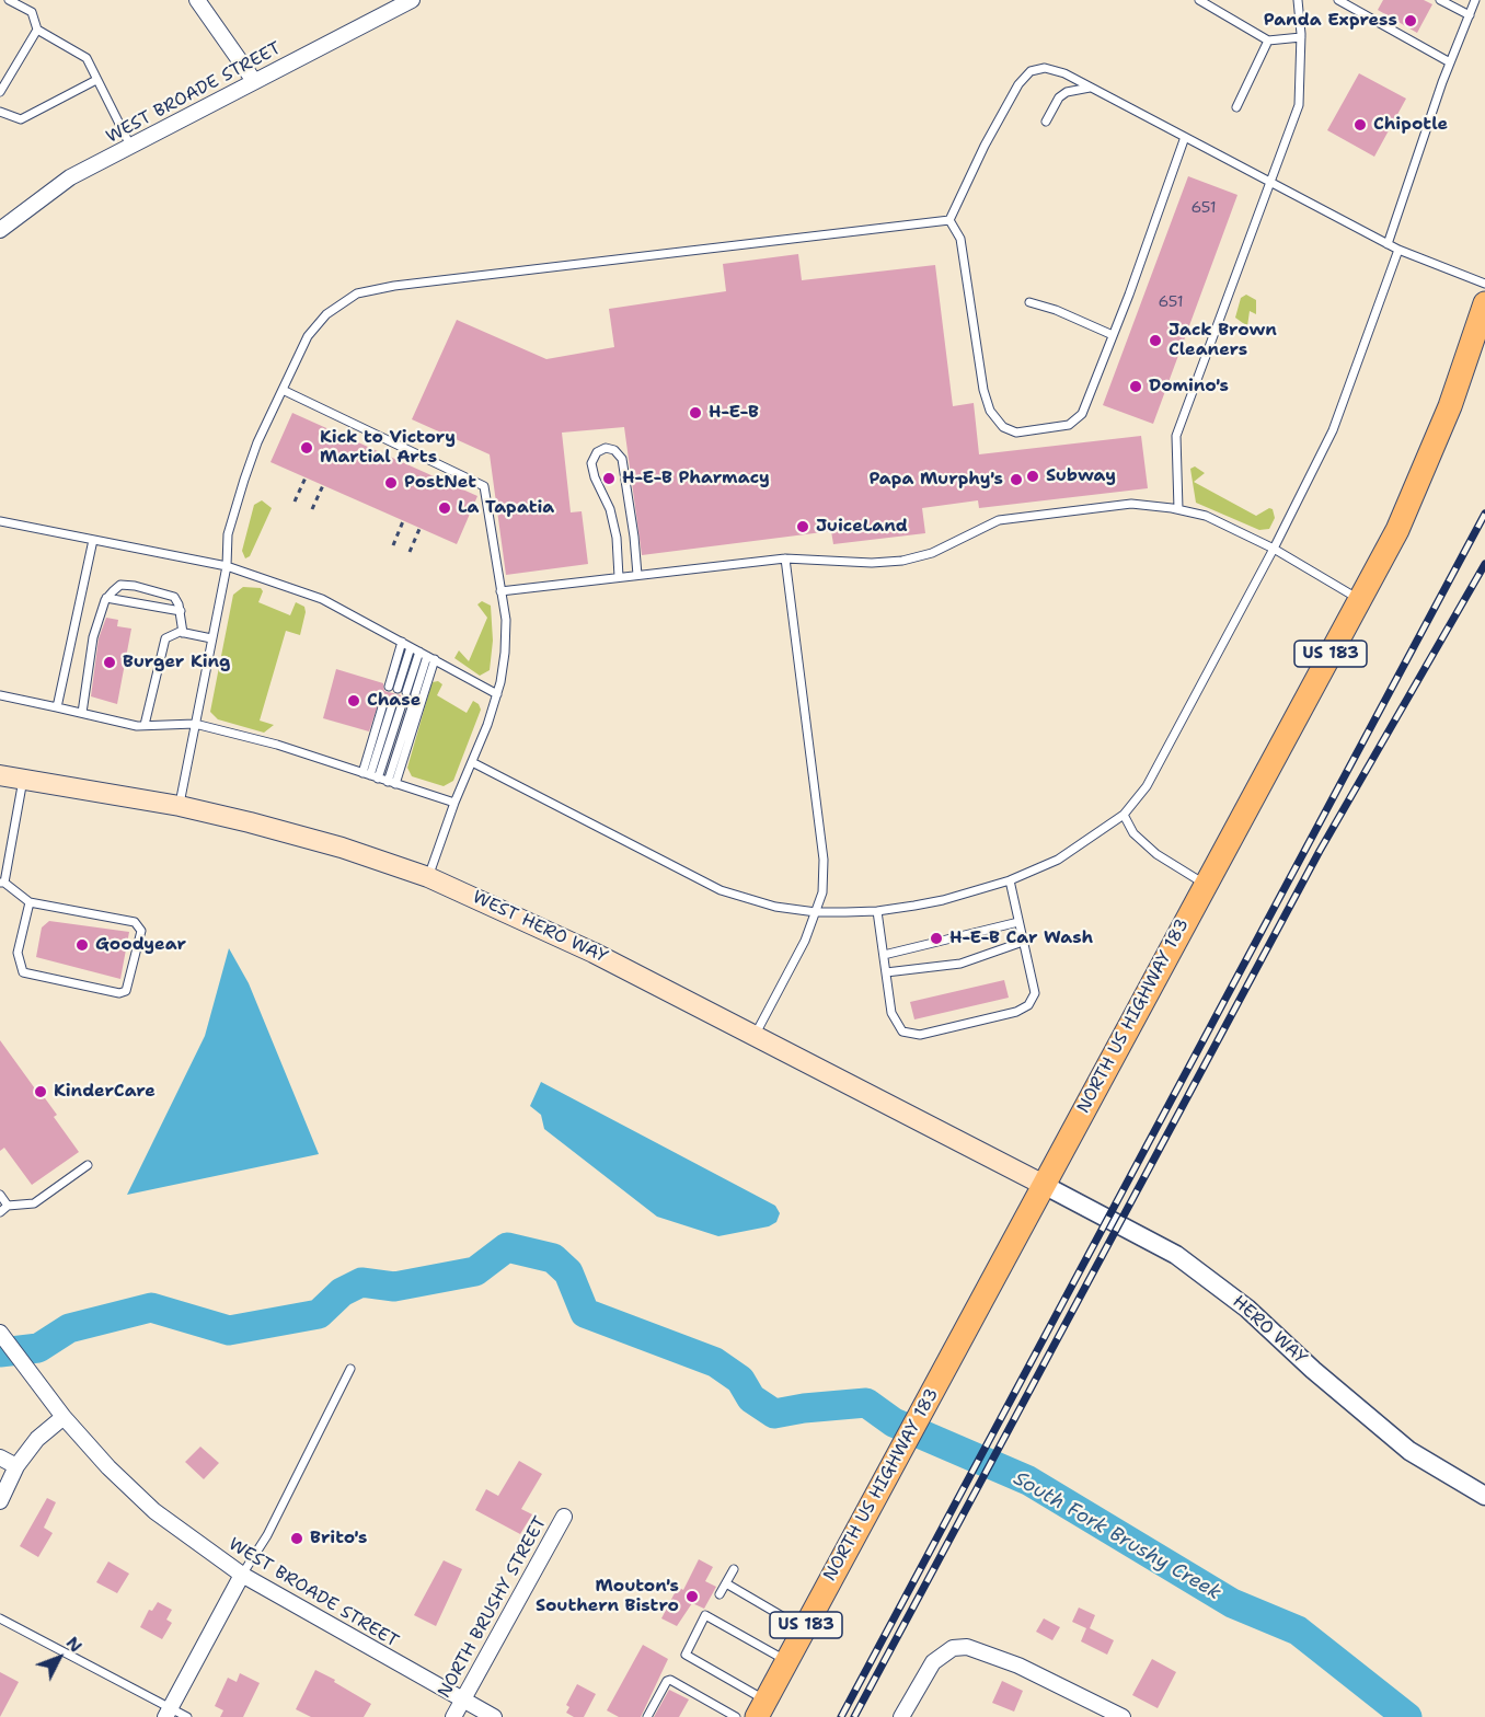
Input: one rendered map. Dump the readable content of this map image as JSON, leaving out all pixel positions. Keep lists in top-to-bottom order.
{
  "streets": {
    "main road": ["US 183", "WEST HERO WAY", "NORTH US HIGHWAY 183"],
    "street": ["WEST BROADE STREET", "HERO WAY", "NORTH BRUSHY STREET"]
  },
  "crossings": [
    ["WEST BROADE STREET", "NORTH BRUSHY STREET"],
    ["WEST HERO WAY", "NORTH US HIGHWAY 183"],
    ["WEST HERO WAY", "HERO WAY"],
    ["NORTH US HIGHWAY 183", "HERO WAY"]
  ],
  "water": ["South Fork Brushy Creek"],
  "places": [
    "Panda Express",
    "Chipotle",
    "Jack Brown Cleaners",
    "Domino's",
    "H-E-B",
    "Kick to Victory Martial Arts",
    "Subway",
    "H-E-B Pharmacy",
    "Papa Murphy's",
    "PostNet",
    "La Tapatia",
    "JuiceLand",
    "Burger King",
    "Chase",
    "H-E-B Car Wash",
    "Goodyear",
    "KinderCare",
    "Brito's",
    "Mouton's Southern Bistro"
  ],
  "house_numbers": ["651", "651"],
  "north": "top right"
}
